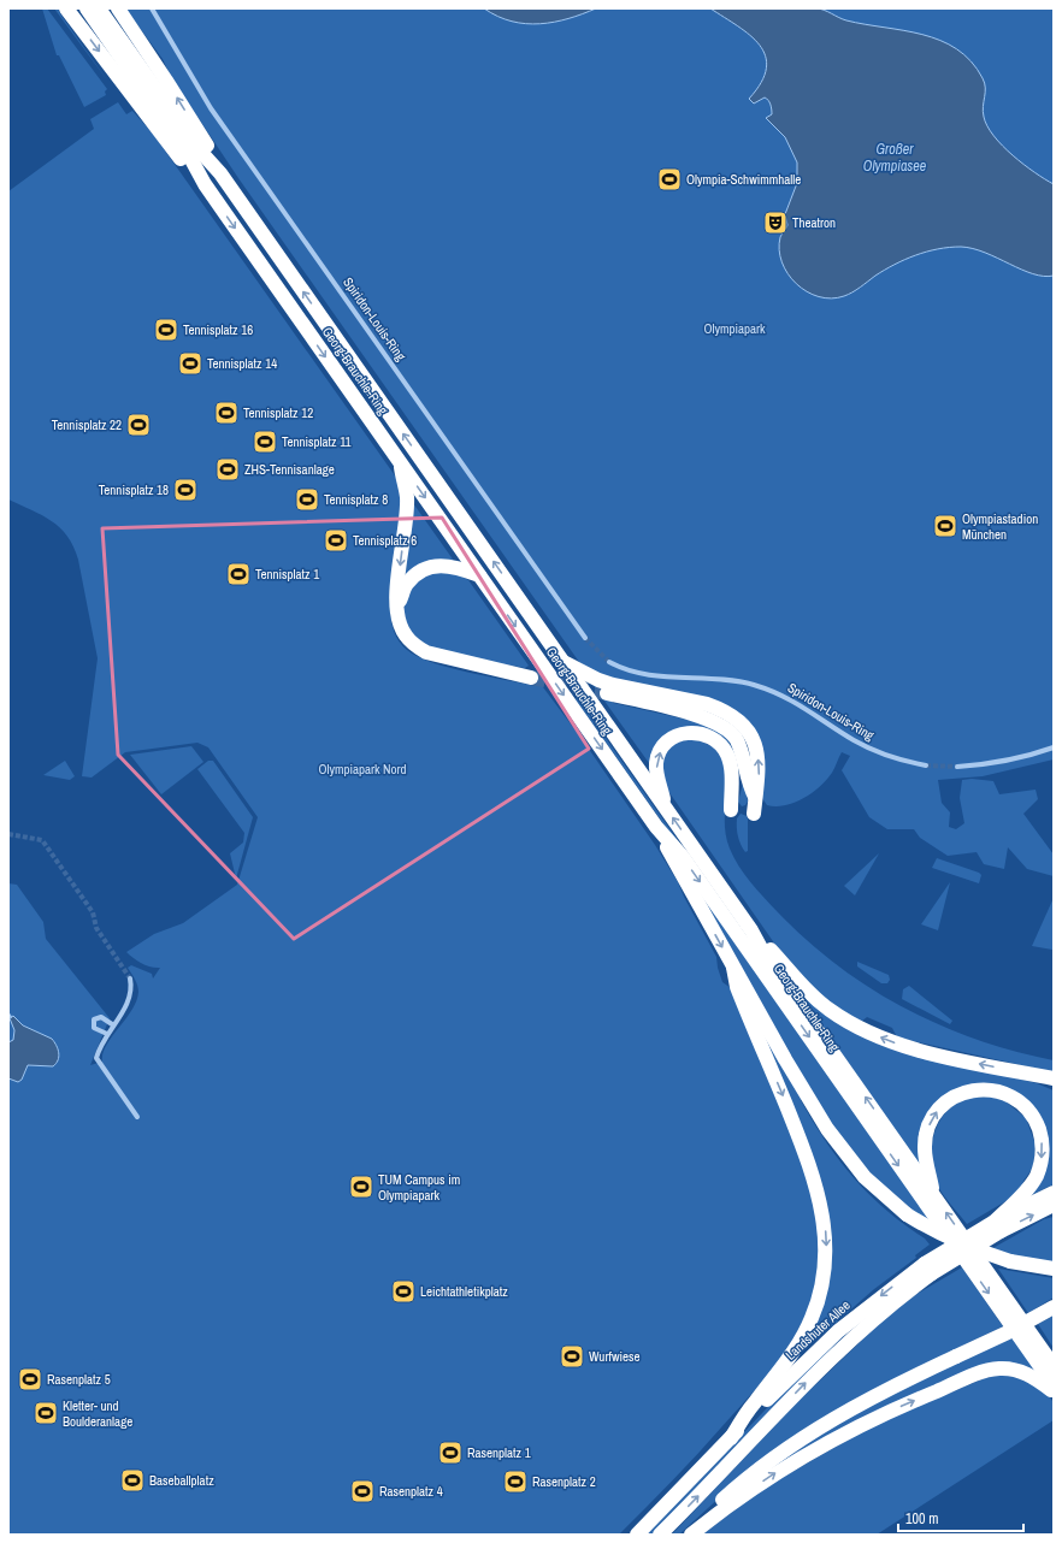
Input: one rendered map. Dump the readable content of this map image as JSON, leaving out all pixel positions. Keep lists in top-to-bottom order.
{
  "streets": {
    "highway": ["Georg-Brauchle-Ring", "Landshuter Allee"],
    "street": ["Spiridon-Louis-Ring"]
  },
  "water": ["Großer Olympiasee"],
  "parks": ["Olympiapark", "Olympiapark Nord"],
  "places": {
    "sports": [
      "Olympia-Schwimmhalle",
      "Tennisplatz 16",
      "Tennisplatz 14",
      "Tennisplatz 12",
      "Tennisplatz 22",
      "Tennisplatz 11",
      "ZHS-Tennisanlage",
      "Tennisplatz 18",
      "Tennisplatz 8",
      "Olympiastadion München",
      "Tennisplatz 6",
      "Tennisplatz 1",
      "TUM Campus im Olympiapark",
      "Leichtathletikplatz",
      "Wurfwiese",
      "Rasenplatz 5",
      "Kletter- und Boulderanlage",
      "Rasenplatz 1",
      "Baseballplatz",
      "Rasenplatz 2",
      "Rasenplatz 4"
    ],
    "theatre": ["Theatron"]
  },
  "scale_bar": "100 m"
}
